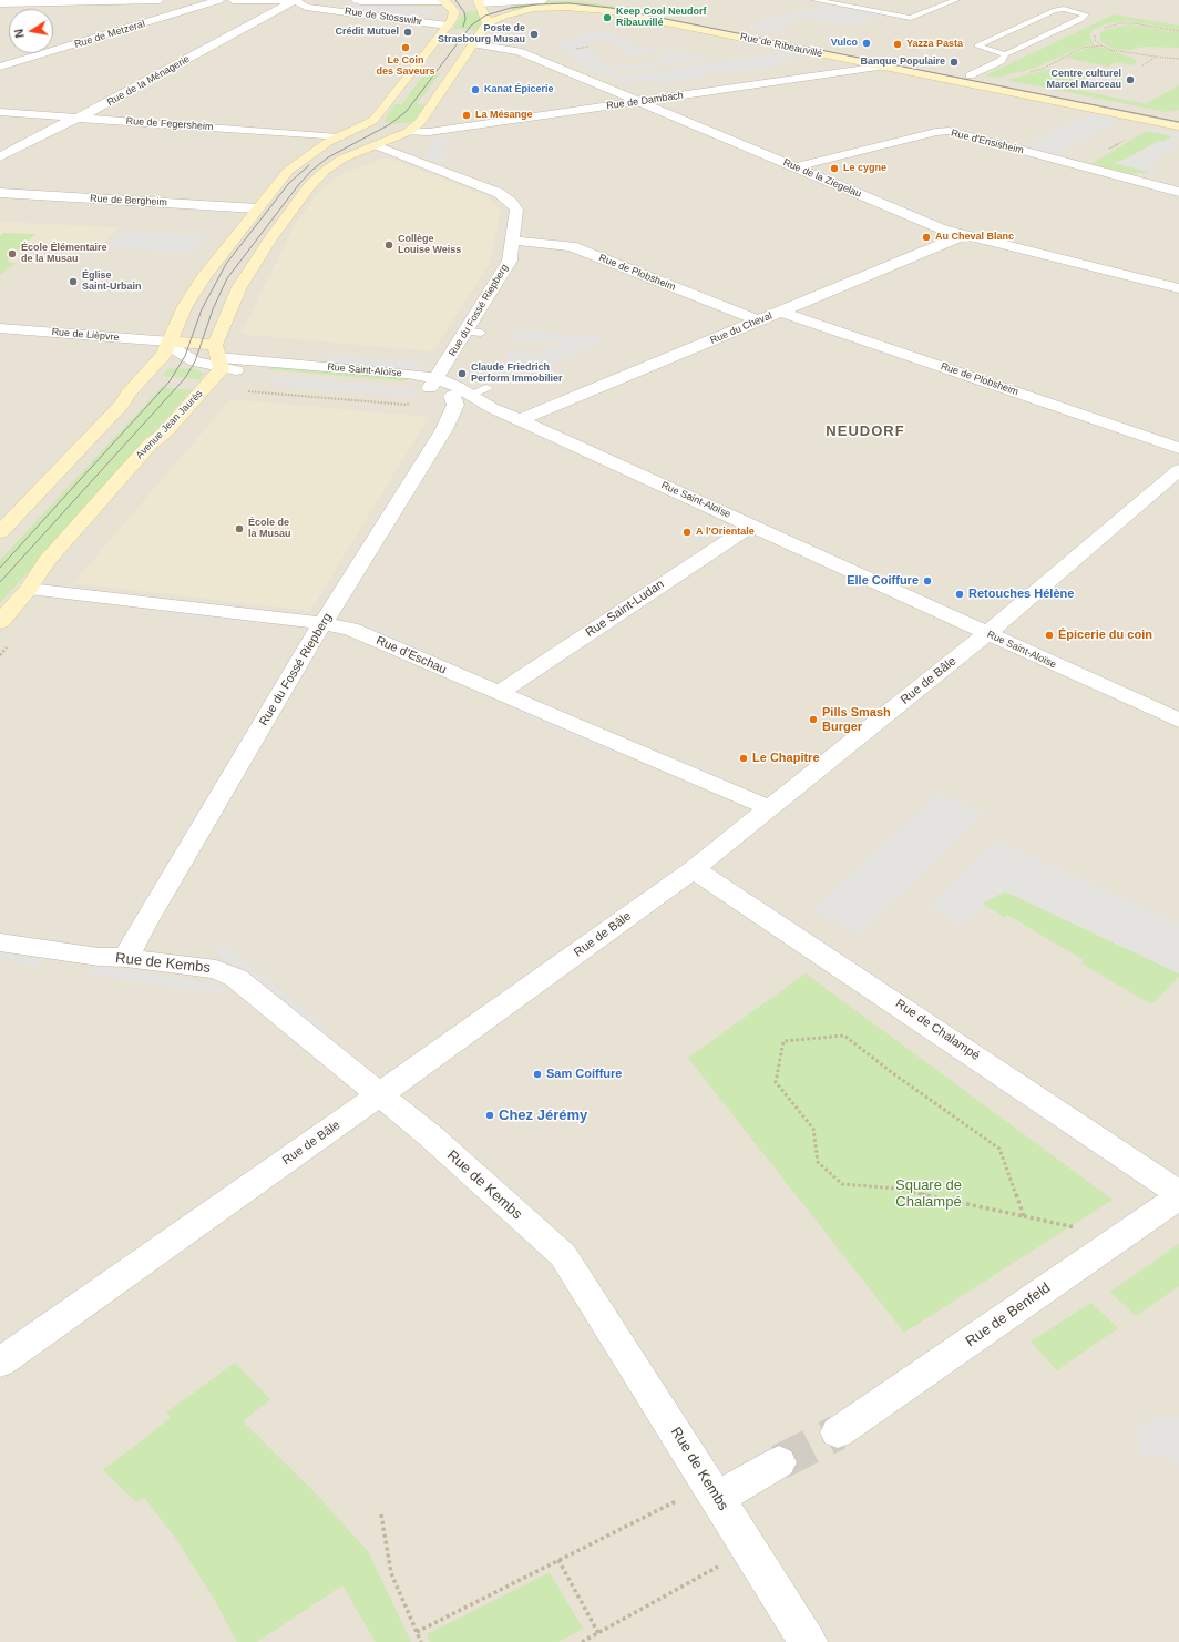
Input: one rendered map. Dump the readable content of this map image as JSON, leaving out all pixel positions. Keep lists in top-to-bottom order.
{
  "streets": {
    "main road": ["Rue de Ribeauvillé", "Avenue Jean Jaurès"],
    "street": [
      "Rue de Stosswihr",
      "Rue de Metzeral",
      "Rue de la Ménagerie",
      "Rue de Dambach",
      "Rue de Fegersheim",
      "Rue d'Ensisheim",
      "Rue de la Ziegelau",
      "Rue de Bergheim",
      "Rue de Plobsheim",
      "Rue du Fossé Riepberg",
      "Rue du Cheval",
      "Rue de Lièpvre",
      "Rue Saint-Aloïse",
      "Rue Saint-Ludan",
      "Rue d'Eschau",
      "Rue de Bâle",
      "Rue de Kembs",
      "Rue de Chalampé",
      "Rue de Benfeld"
    ]
  },
  "crossings": [
    ["Rue de Stosswihr", "Rue de la Ménagerie"],
    ["Rue de Stosswihr", "Avenue Jean Jaurès"],
    ["Rue de Ribeauvillé", "Rue de Dambach"],
    ["Rue de Ribeauvillé", "Avenue Jean Jaurès"],
    ["Rue de la Ménagerie", "Rue de Fegersheim"],
    ["Rue de Dambach", "Rue de la Ziegelau"],
    ["Rue de Dambach", "Avenue Jean Jaurès"],
    ["Rue de Fegersheim", "Avenue Jean Jaurès"],
    ["Rue d'Ensisheim", "Rue de la Ziegelau"],
    ["Rue de la Ziegelau", "Rue du Cheval"],
    ["Rue de la Ziegelau", "Avenue Jean Jaurès"],
    ["Rue de Bergheim", "Avenue Jean Jaurès"],
    ["Rue de Plobsheim", "Rue du Fossé Riepberg"],
    ["Rue de Plobsheim", "Rue du Cheval"],
    ["Rue du Fossé Riepberg", "Rue Saint-Aloïse"],
    ["Rue du Fossé Riepberg", "Avenue Jean Jaurès"],
    ["Rue du Fossé Riepberg", "Rue d'Eschau"],
    ["Rue du Fossé Riepberg", "Rue de Kembs"],
    ["Rue du Cheval", "Rue Saint-Aloïse"],
    ["Rue de Lièpvre", "Rue Saint-Aloïse"],
    ["Rue de Lièpvre", "Avenue Jean Jaurès"],
    ["Rue Saint-Aloïse", "Avenue Jean Jaurès"],
    ["Rue Saint-Aloïse", "Rue Saint-Ludan"],
    ["Rue Saint-Aloïse", "Rue de Bâle"],
    ["Avenue Jean Jaurès", "Rue d'Eschau"],
    ["Rue Saint-Ludan", "Rue d'Eschau"],
    ["Rue d'Eschau", "Rue de Bâle"],
    ["Rue de Bâle", "Rue de Kembs"],
    ["Rue de Bâle", "Rue de Chalampé"]
  ],
  "districts": ["NEUDORF"],
  "parks": ["Square de Chalampé"],
  "places": [
    "Keep Cool Neudorf Ribauvillé",
    "Crédit Mutuel",
    "Poste de Strasbourg Musau",
    "Vulco",
    "Yazza Pasta",
    "Le Coin des Saveurs",
    "Banque Populaire",
    "Centre culturel Marcel Marceau",
    "Kanat Épicerie",
    "La Mésange",
    "Le cygne",
    "Au Cheval Blanc",
    "Collège Louise Weiss",
    "École Élémentaire de la Musau",
    "Église Saint-Urbain",
    "Claude Friedrich Perform Immobilier",
    "École de la Musau",
    "A l'Orientale",
    "Elle Coiffure",
    "Retouches Hélène",
    "Épicerie du coin",
    "Pills Smash Burger",
    "Le Chapitre",
    "Sam Coiffure",
    "Chez Jérémy"
  ],
  "north": "left"
}
